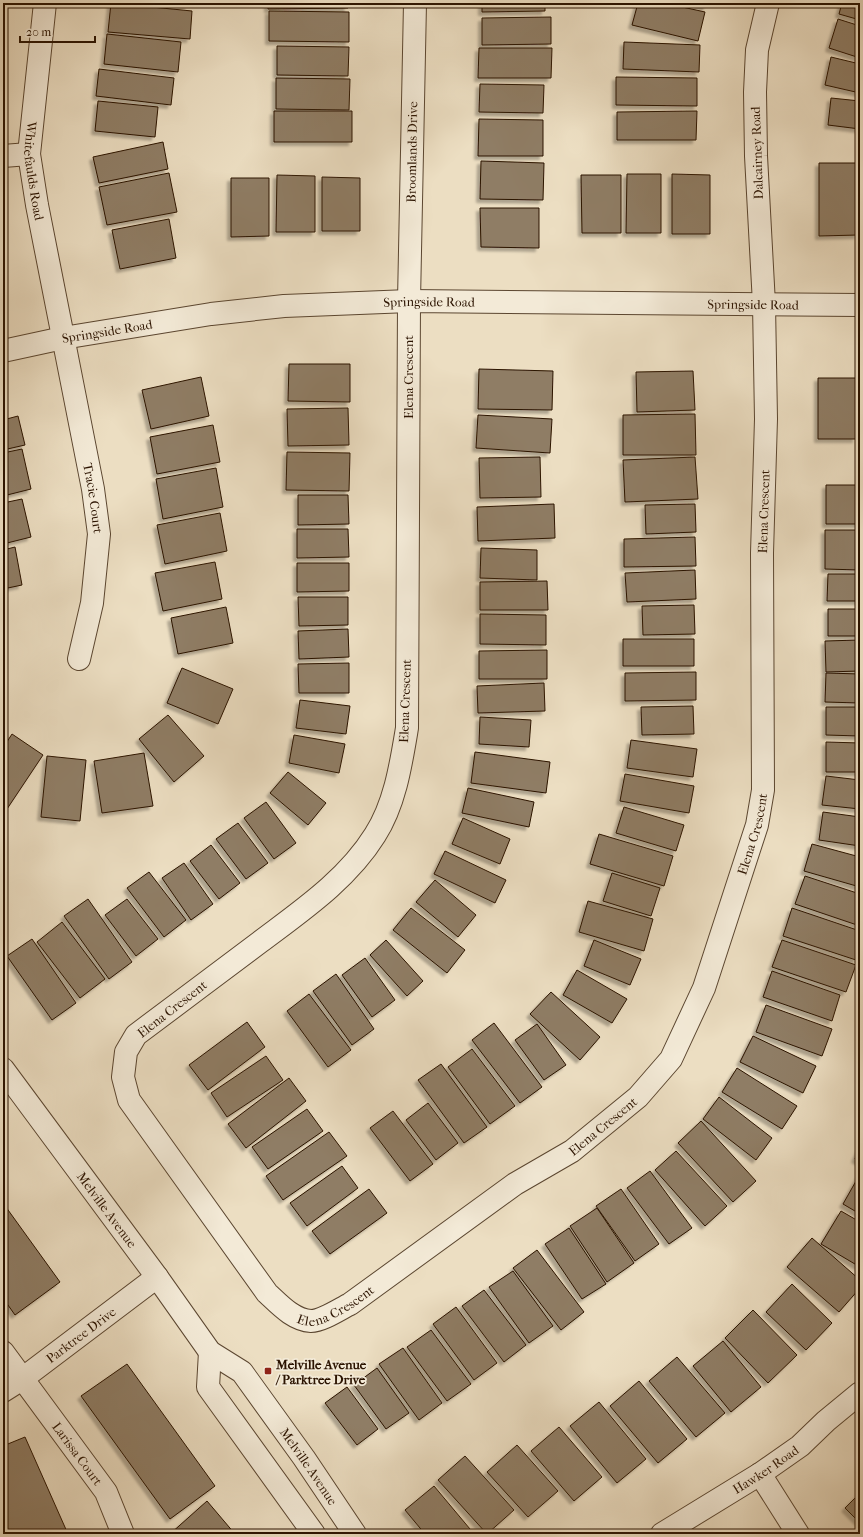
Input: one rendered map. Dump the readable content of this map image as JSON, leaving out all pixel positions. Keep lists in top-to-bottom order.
{
  "streets": {
    "street": [
      "Broomlands Drive",
      "Dalcairney Road",
      "Whitefaulds Road",
      "Springside Road",
      "Elena Crescent",
      "Tracie Court",
      "Melville Avenue",
      "Parktree Drive",
      "Larissa Court",
      "Hawker Road"
    ]
  },
  "crossings": [
    ["Broomlands Drive", "Springside Road"],
    ["Broomlands Drive", "Elena Crescent"],
    ["Dalcairney Road", "Springside Road"],
    ["Dalcairney Road", "Elena Crescent"],
    ["Whitefaulds Road", "Springside Road"],
    ["Whitefaulds Road", "Tracie Court"],
    ["Springside Road", "Elena Crescent"],
    ["Springside Road", "Tracie Court"],
    ["Melville Avenue", "Parktree Drive"],
    ["Parktree Drive", "Larissa Court"]
  ],
  "places": {
    "transit": ["Melville Avenue / Parktree Drive"]
  },
  "scale_bar": "20 m"
}
